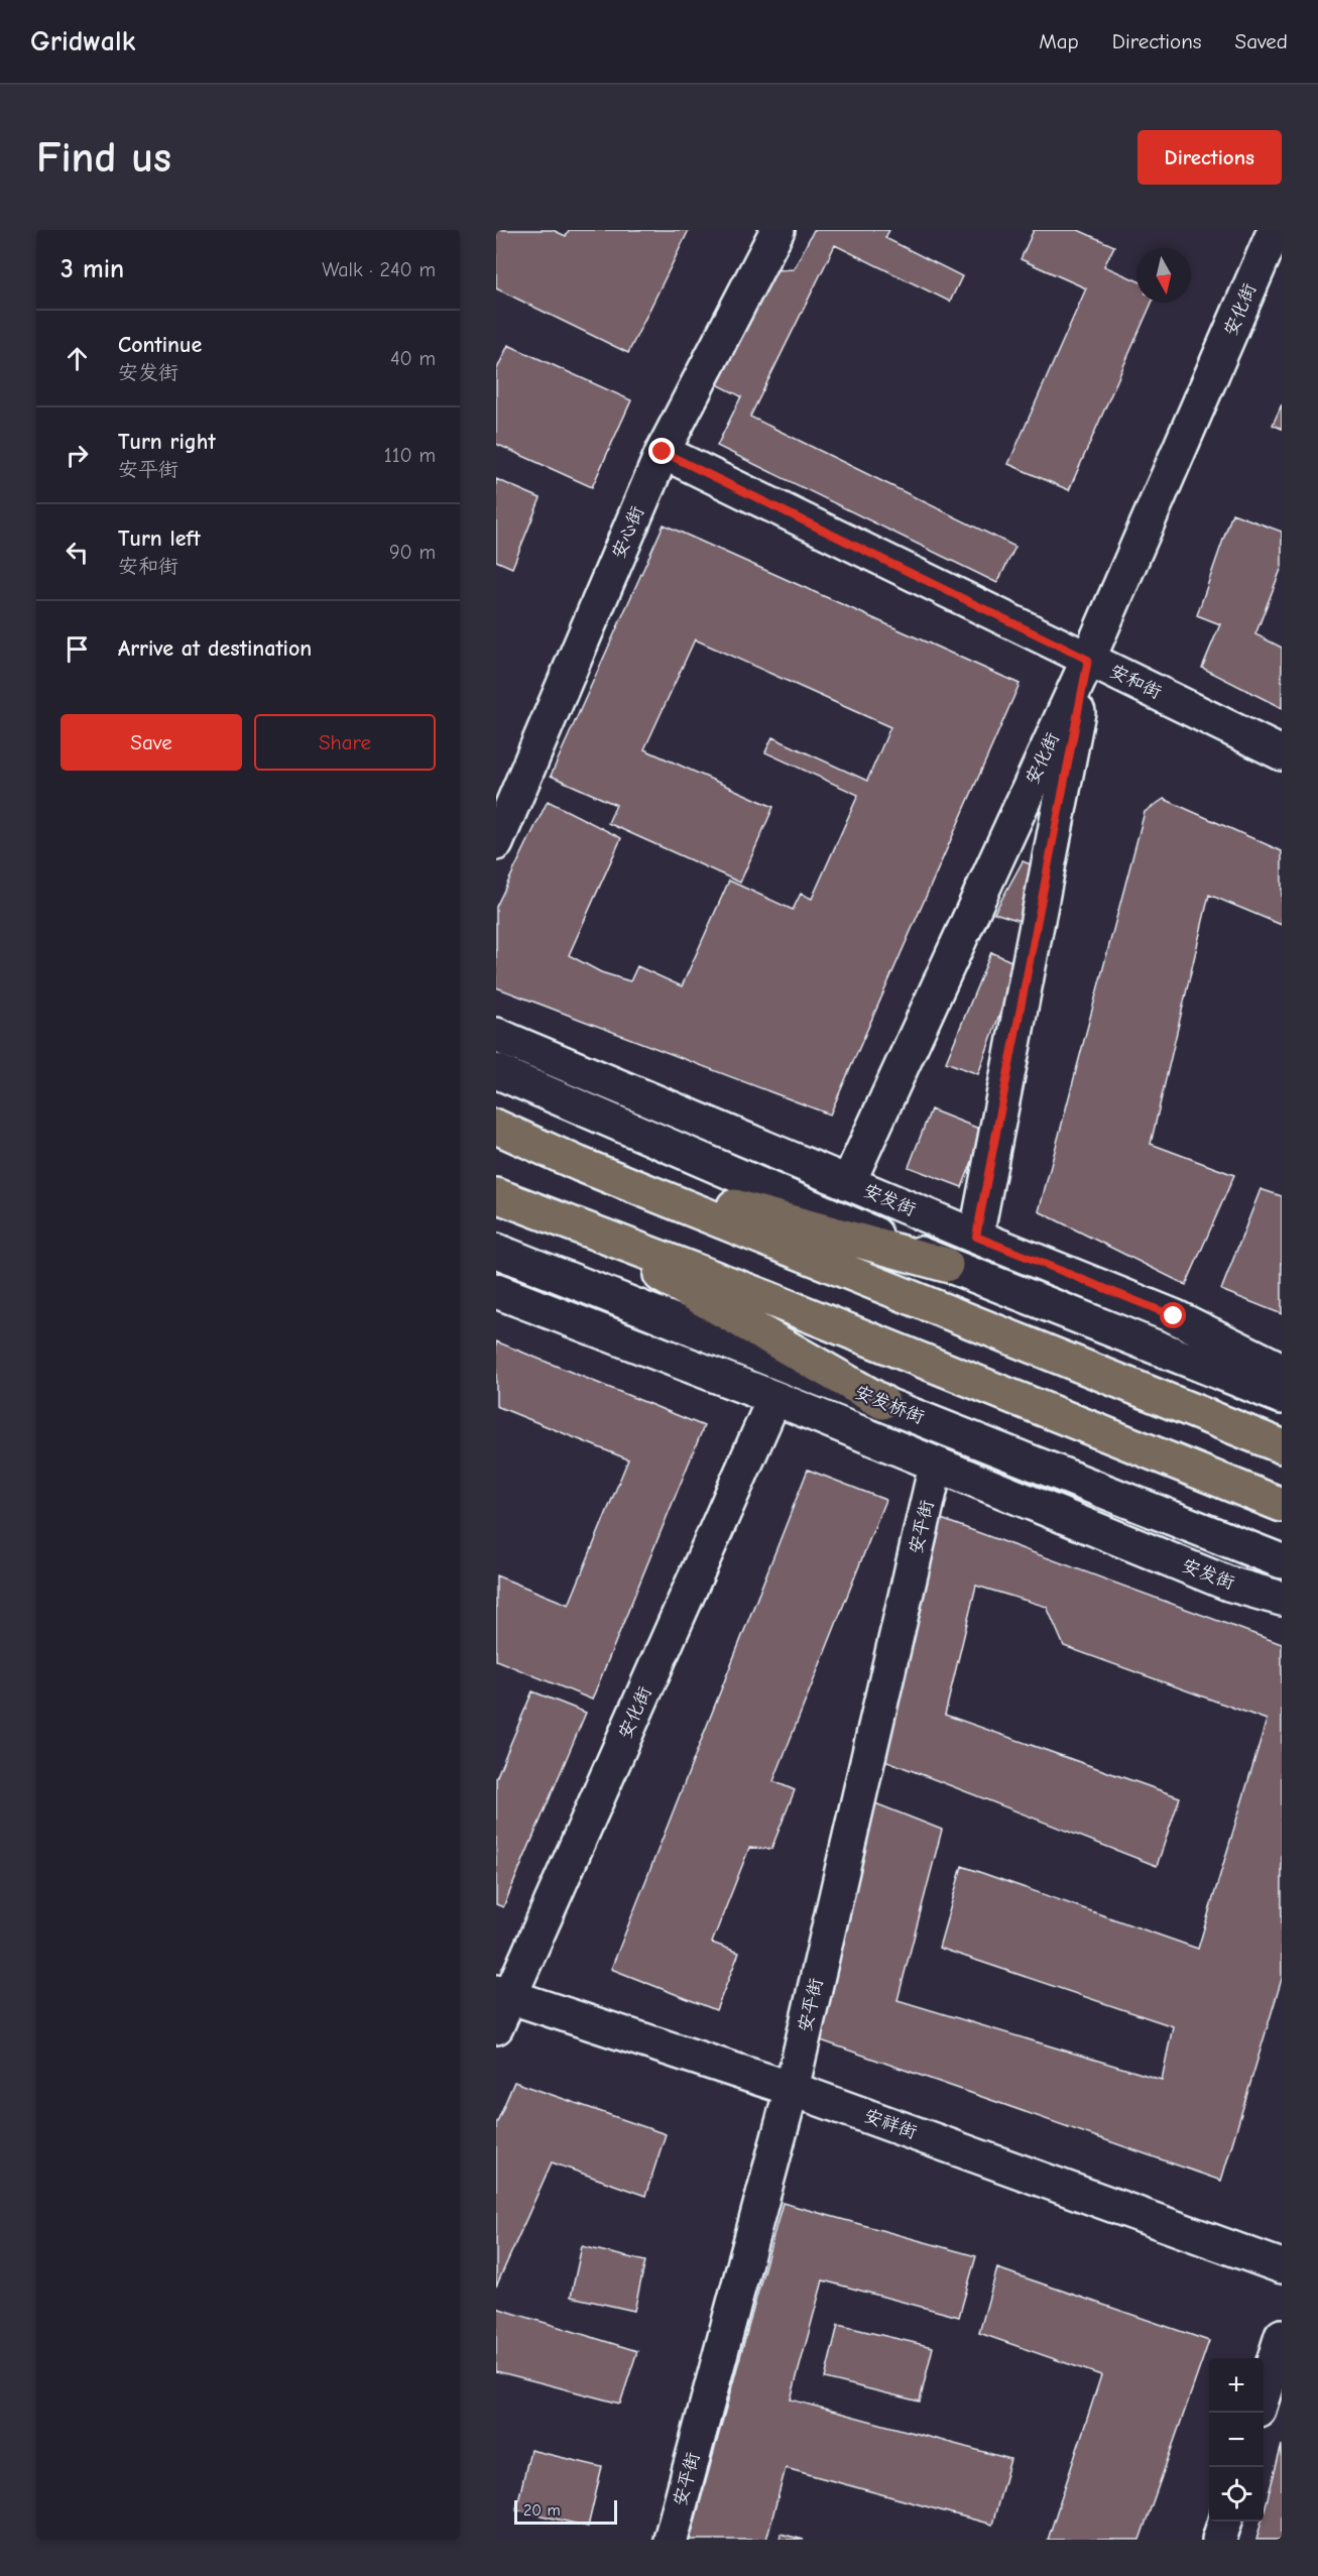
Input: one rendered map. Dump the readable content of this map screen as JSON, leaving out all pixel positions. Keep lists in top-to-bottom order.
{
  "streets": {
    "street": [
      "安化街",
      "安心街",
      "安和街",
      "安发街",
      "安发桥街",
      "安平街",
      "安祥街"
    ]
  },
  "crossings": [
    ["安化街", "安和街"],
    ["安化街", "安发街"],
    ["安化街", "安祥街"],
    ["安心街", "安和街"],
    ["安发街", "安平街"],
    ["安平街", "安祥街"]
  ],
  "scale_bar": "20 m",
  "north": "bottom",
  "page": {
    "header": "Gridwalk",
    "nav": ["Map", "Directions", "Saved"],
    "buttons": [
      "Directions",
      ["Save", "Share"]
    ],
    "title": "Find us",
    "heading": ["3 min", "Walk · 240 m"],
    "list": [
      ["Continue", "安发街", "40 m"],
      ["Turn right", "安平街", "110 m"],
      ["Turn left", "安和街", "90 m"],
      "Arrive at destination"
    ],
    "map_buttons": ["+", "−"],
    "scale": "20 m"
  }
}
